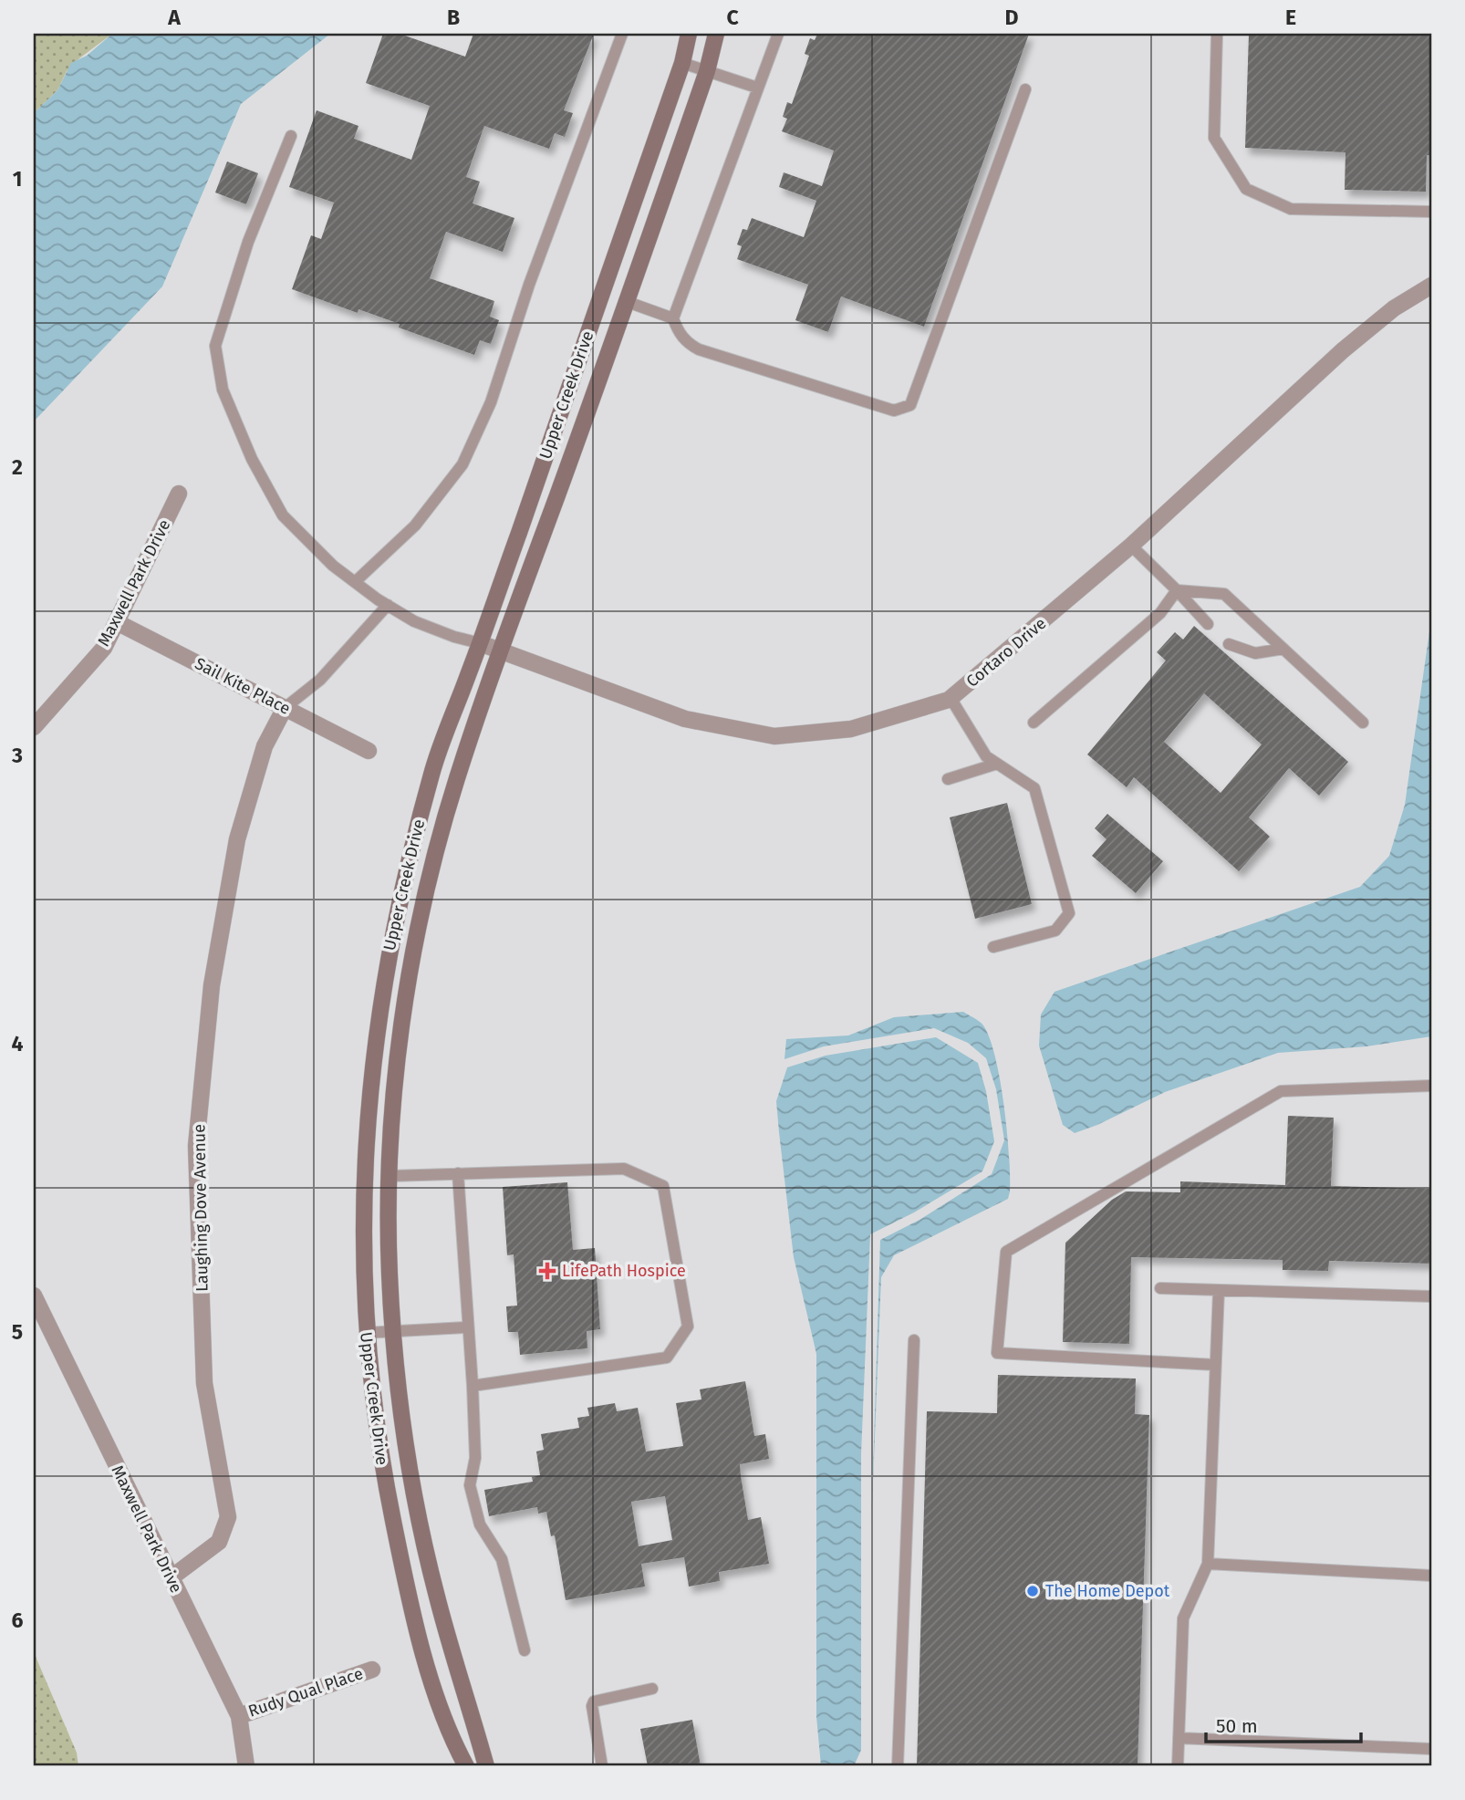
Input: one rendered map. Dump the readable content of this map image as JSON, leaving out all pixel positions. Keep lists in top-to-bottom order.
{
  "streets": {
    "street": [
      "Upper Creek Drive",
      "Maxwell Park Drive",
      "Cortaro Drive",
      "Sail Kite Place",
      "Laughing Dove Avenue",
      "Rudy Qual Place"
    ]
  },
  "crossings": [
    ["Upper Creek Drive", "Cortaro Drive"],
    ["Maxwell Park Drive", "Sail Kite Place"],
    ["Maxwell Park Drive", "Laughing Dove Avenue"],
    ["Maxwell Park Drive", "Rudy Qual Place"],
    ["Sail Kite Place", "Laughing Dove Avenue"]
  ],
  "places": {
    "health": ["LifePath Hospice"],
    "other": ["The Home Depot"]
  },
  "scale_bar": "50 m",
  "grid": {
    "columns": [
      "A",
      "B",
      "C",
      "D",
      "E"
    ],
    "rows": [
      "1",
      "2",
      "3",
      "4",
      "5",
      "6"
    ]
  }
}
